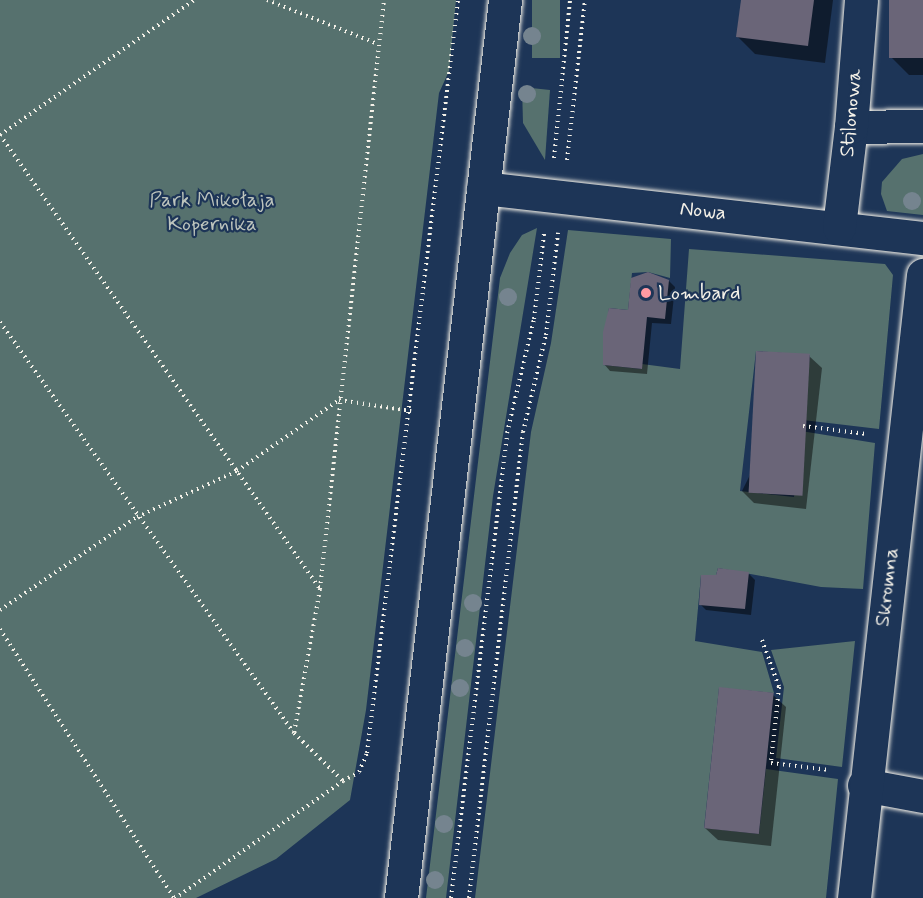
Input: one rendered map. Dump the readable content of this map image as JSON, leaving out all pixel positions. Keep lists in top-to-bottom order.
{
  "streets": {
    "street": ["Stilonowa", "Nowa", "Skromna"]
  },
  "crossings": [
    ["Stilonowa", "Nowa"]
  ],
  "parks": ["Park Mikołaja Kopernika"],
  "places": ["Lombard"]
}
